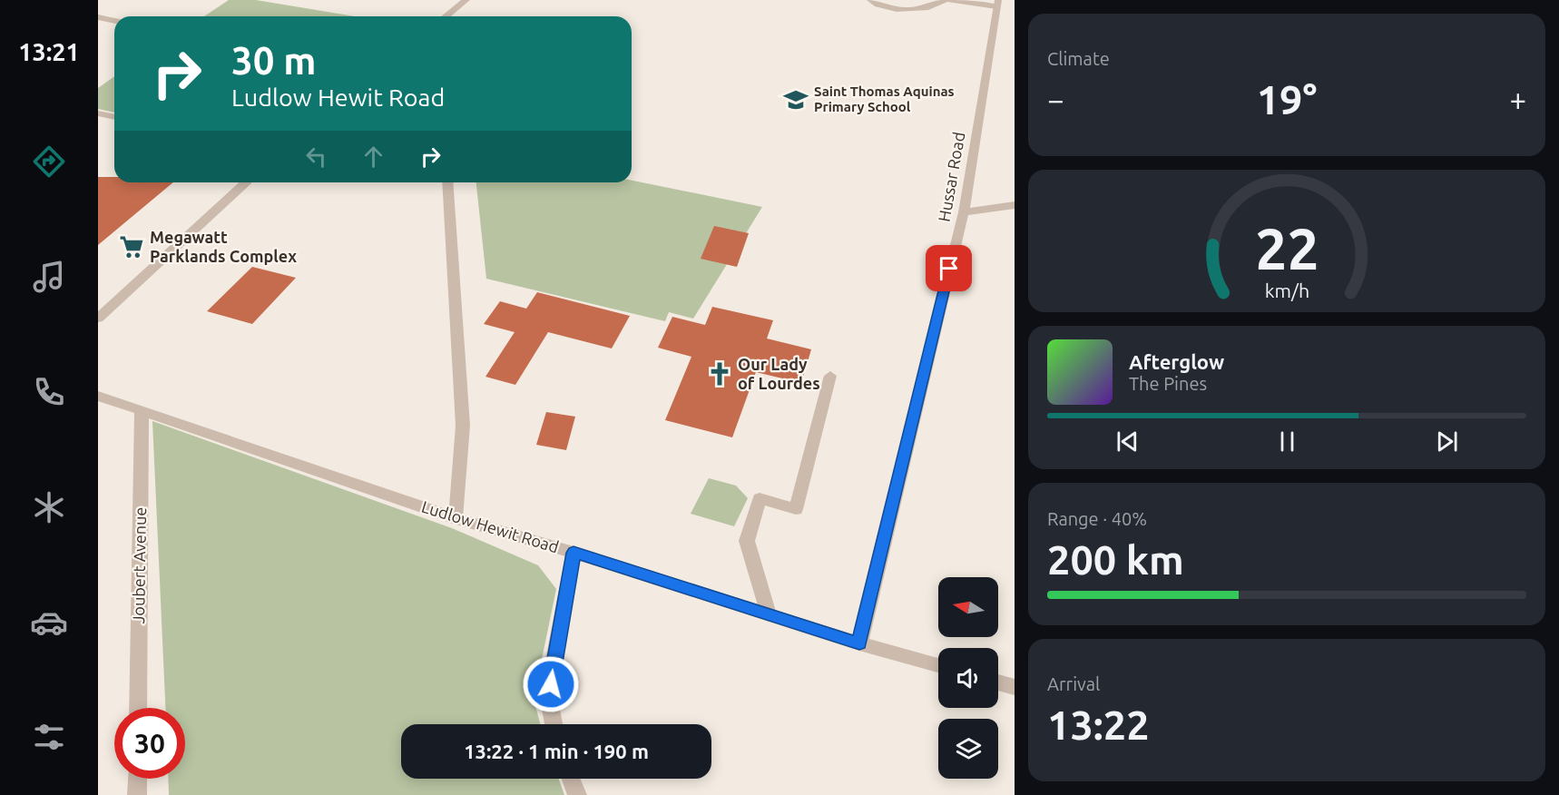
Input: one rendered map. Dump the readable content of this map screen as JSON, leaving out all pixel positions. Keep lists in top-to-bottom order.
{
  "streets": {
    "street": ["Hussar Road", "Ludlow Hewit Road", "Joubert Avenue"]
  },
  "crossings": [
    ["Hussar Road", "Ludlow Hewit Road"],
    ["Ludlow Hewit Road", "Joubert Avenue"]
  ],
  "places": {
    "school or university": ["Saint Thomas Aquinas Primary School"],
    "supermarket": ["Megawatt Parklands Complex"],
    "church": ["Our Lady of Lourdes"]
  },
  "north": "left",
  "page": {
    "tabs": "13:21",
    "tile": [
      "Climate",
      ["Range · 40%", "200 km"],
      ["Arrival", "13:22"]
    ],
    "turn": ["30 m", "Ludlow Hewit Road"],
    "heat": ["−", "19°", "+"],
    "song": ["Afterglow", "The Pines"],
    "limit": "30",
    "trip": "13:22 · 1 min · 190 m",
    "gauge": ["22", "km/h"]
  }
}
